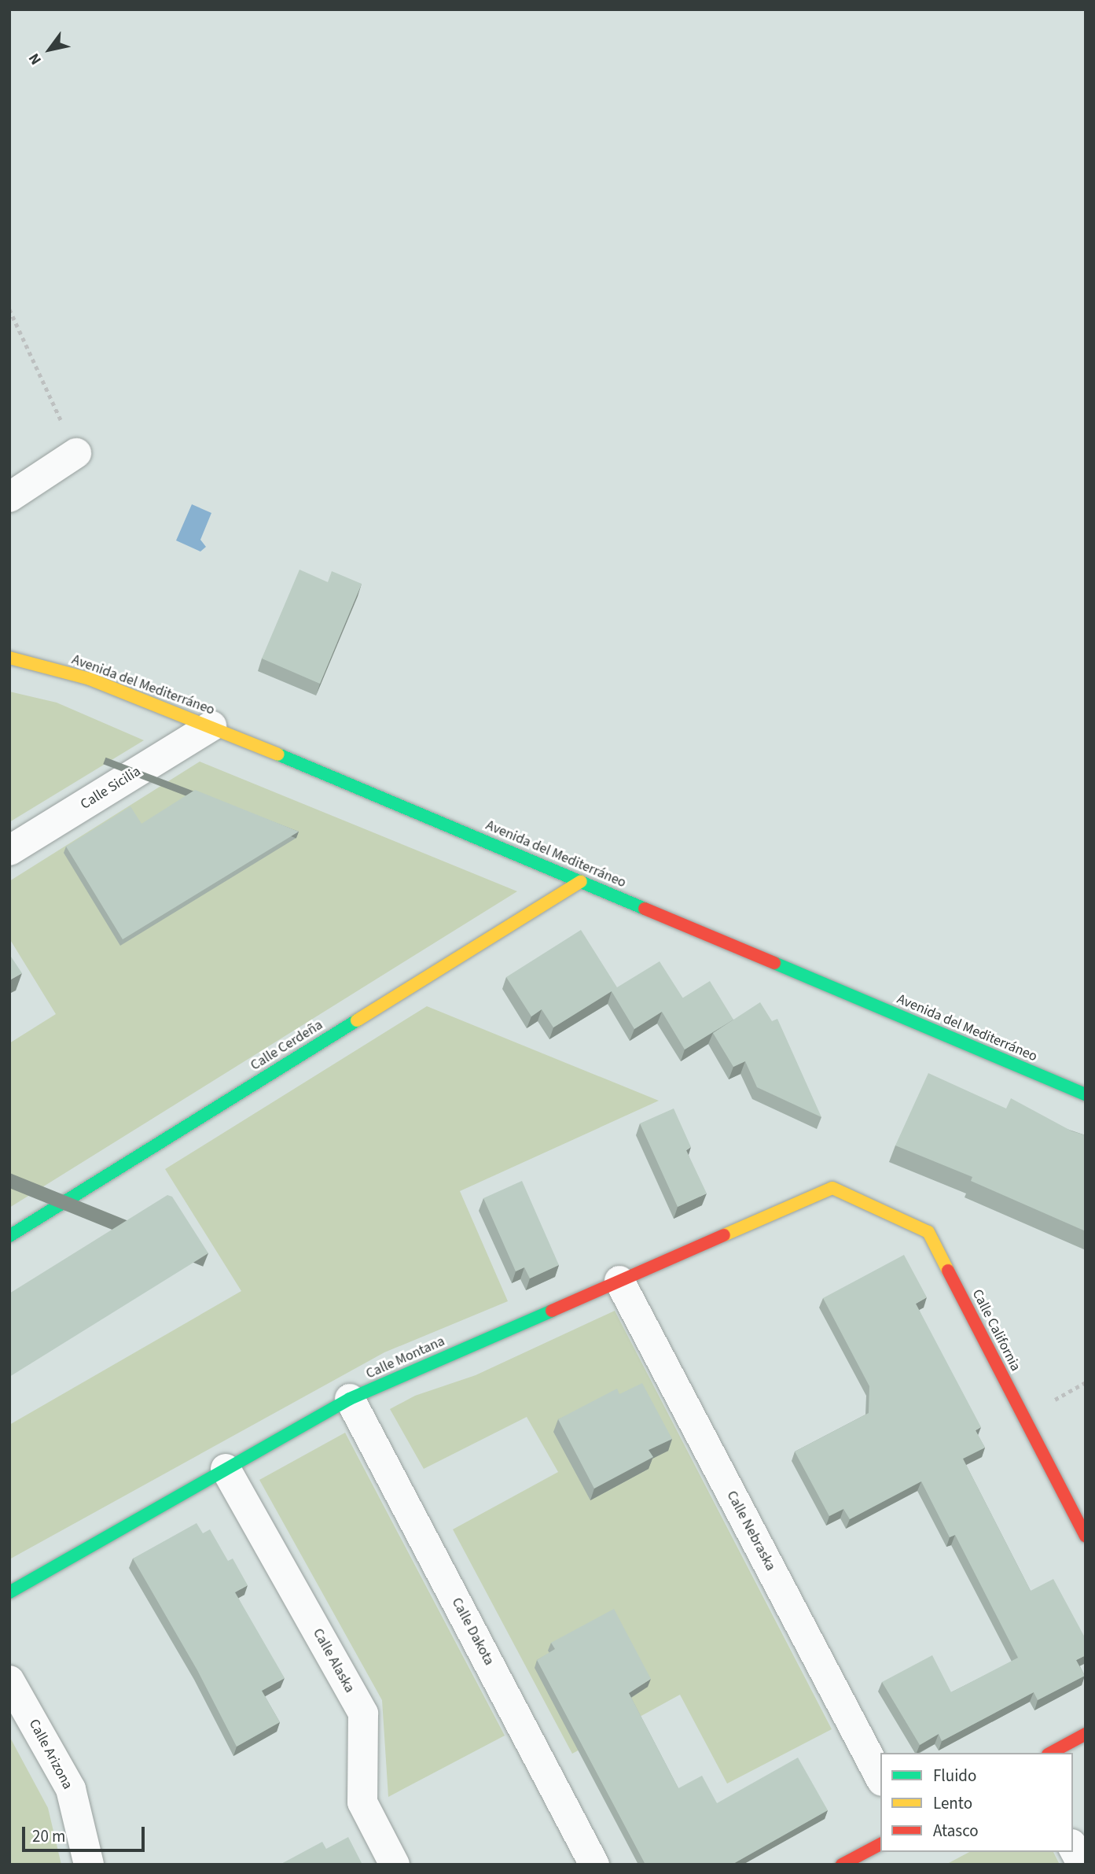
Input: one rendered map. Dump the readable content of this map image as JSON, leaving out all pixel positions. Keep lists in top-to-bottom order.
{
  "streets": {
    "street": [
      "Avenida del Mediterráneo",
      "Calle Sicilia",
      "Calle Cerdeña",
      "Calle California",
      "Calle Montana",
      "Calle Nebraska",
      "Calle Dakota",
      "Calle Alaska",
      "Calle Arizona"
    ]
  },
  "crossings": [
    ["Avenida del Mediterráneo", "Calle Sicilia"],
    ["Avenida del Mediterráneo", "Calle Cerdeña"],
    ["Calle California", "Calle Montana"],
    ["Calle Montana", "Calle Nebraska"],
    ["Calle Montana", "Calle Dakota"],
    ["Calle Montana", "Calle Alaska"]
  ],
  "legend": ["Fluido", "Lento", "Atasco"],
  "scale_bar": "20 m",
  "north": "bottom left"
}
